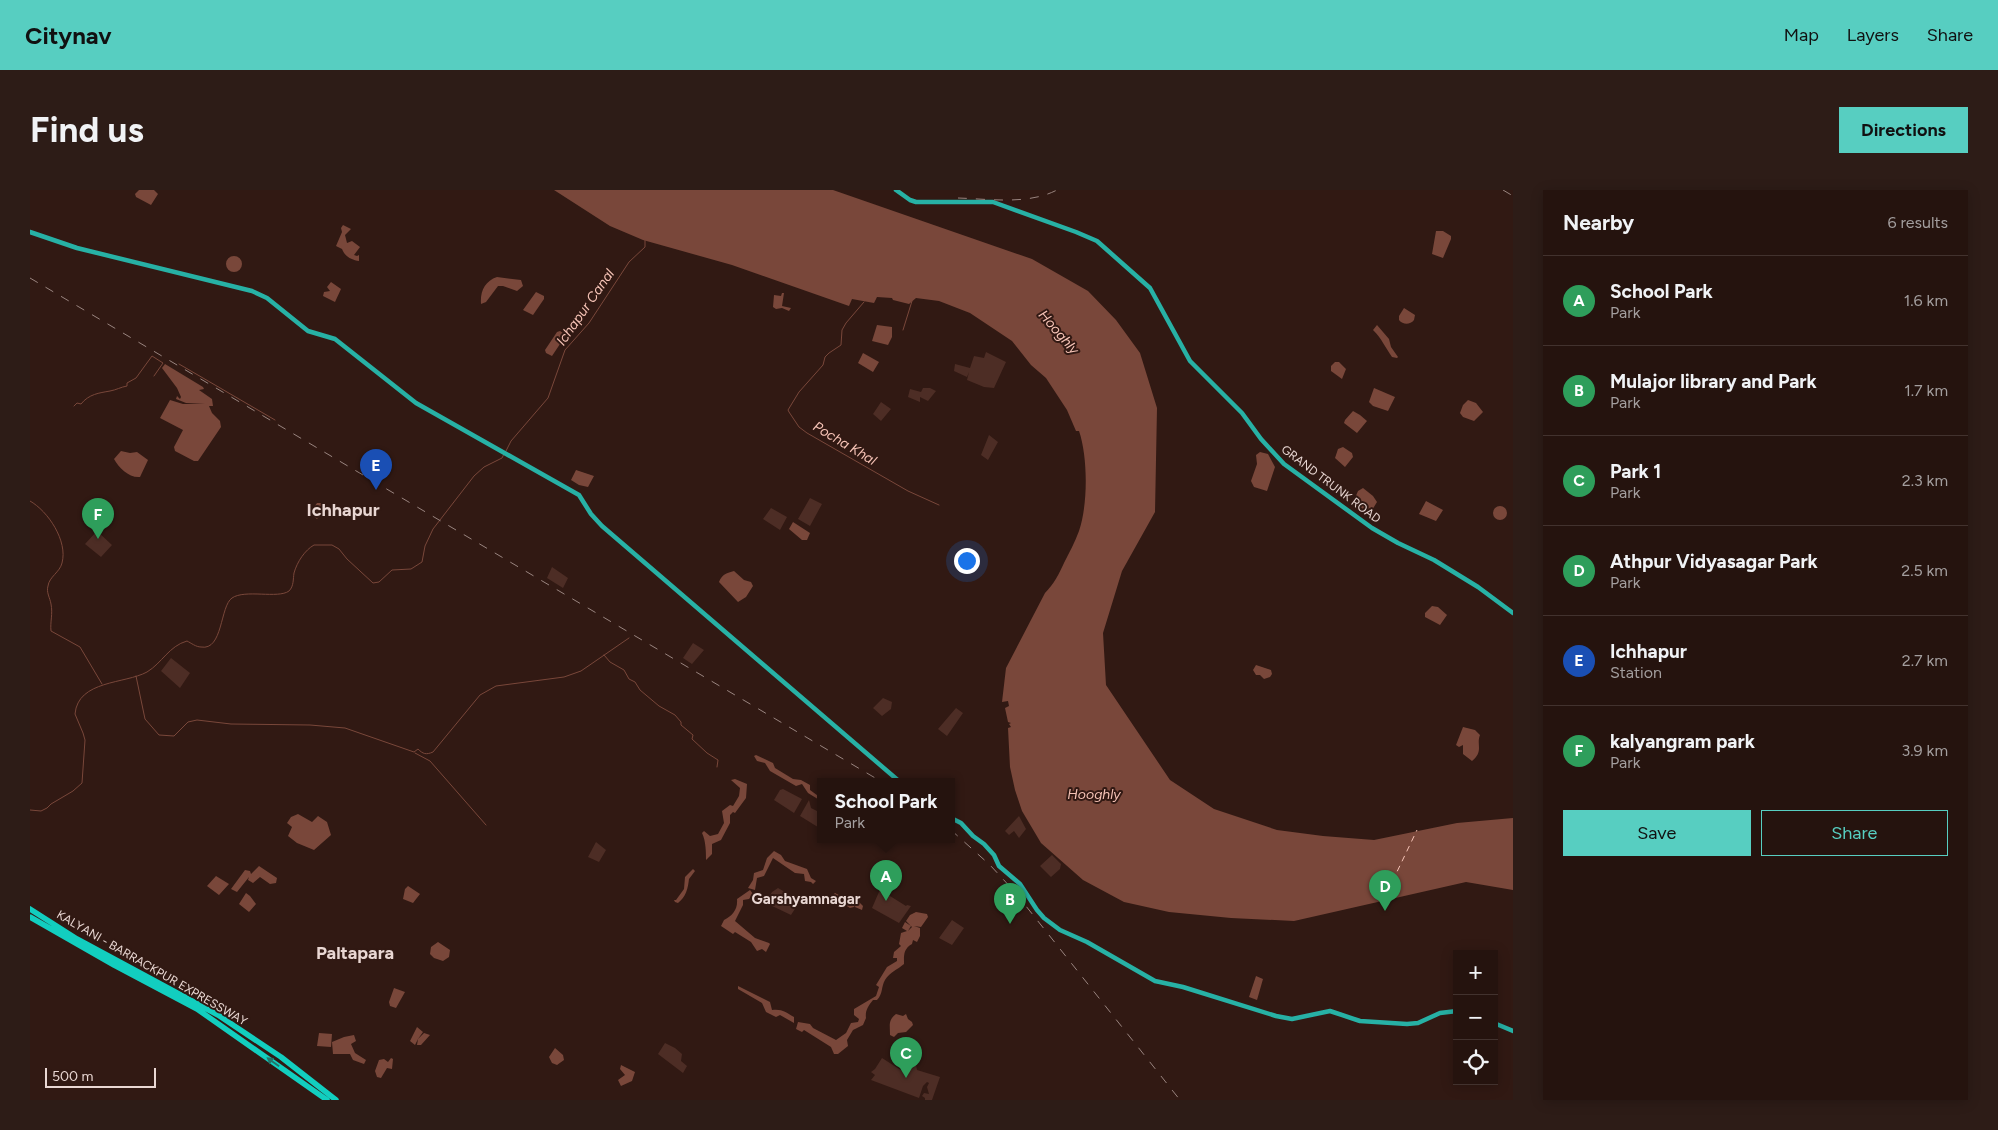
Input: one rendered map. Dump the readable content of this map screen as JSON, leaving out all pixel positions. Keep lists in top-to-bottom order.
{
  "streets": {
    "highway": ["KALYANI - BARRACKPUR EXPRESSWAY"],
    "main road": ["GRAND TRUNK ROAD"]
  },
  "districts": ["Ichhapur", "Garshyamnagar", "Paltapara"],
  "water": ["Ichapur Canal", "Hooghly", "Pocha Khal"],
  "scale_bar": "500 m",
  "page": {
    "header": "Citynav",
    "nav": ["Map", "Layers", "Share"],
    "buttons": [
      "Directions",
      ["Save", "Share"]
    ],
    "title": "Find us",
    "heading": ["Nearby", "6 results"],
    "list": [
      {
        "mark": "A",
        "name": "School Park",
        "note": "Park",
        "value": "1.6 km"
      },
      {
        "mark": "B",
        "name": "Mulajor library and Park",
        "note": "Park",
        "value": "1.7 km"
      },
      {
        "mark": "C",
        "name": "Park 1",
        "note": "Park",
        "value": "2.3 km"
      },
      {
        "mark": "D",
        "name": "Athpur Vidyasagar Park",
        "note": "Park",
        "value": "2.5 km"
      },
      {
        "mark": "E",
        "name": "Ichhapur",
        "note": "Station",
        "value": "2.7 km"
      },
      {
        "mark": "F",
        "name": "kalyangram park",
        "note": "Park",
        "value": "3.9 km"
      }
    ],
    "pins": [
      "E",
      "F",
      "A",
      "D",
      "B",
      "C"
    ],
    "popup": ["School Park", "Park"],
    "map_buttons": ["+", "−"],
    "scale": "500 m"
  }
}
